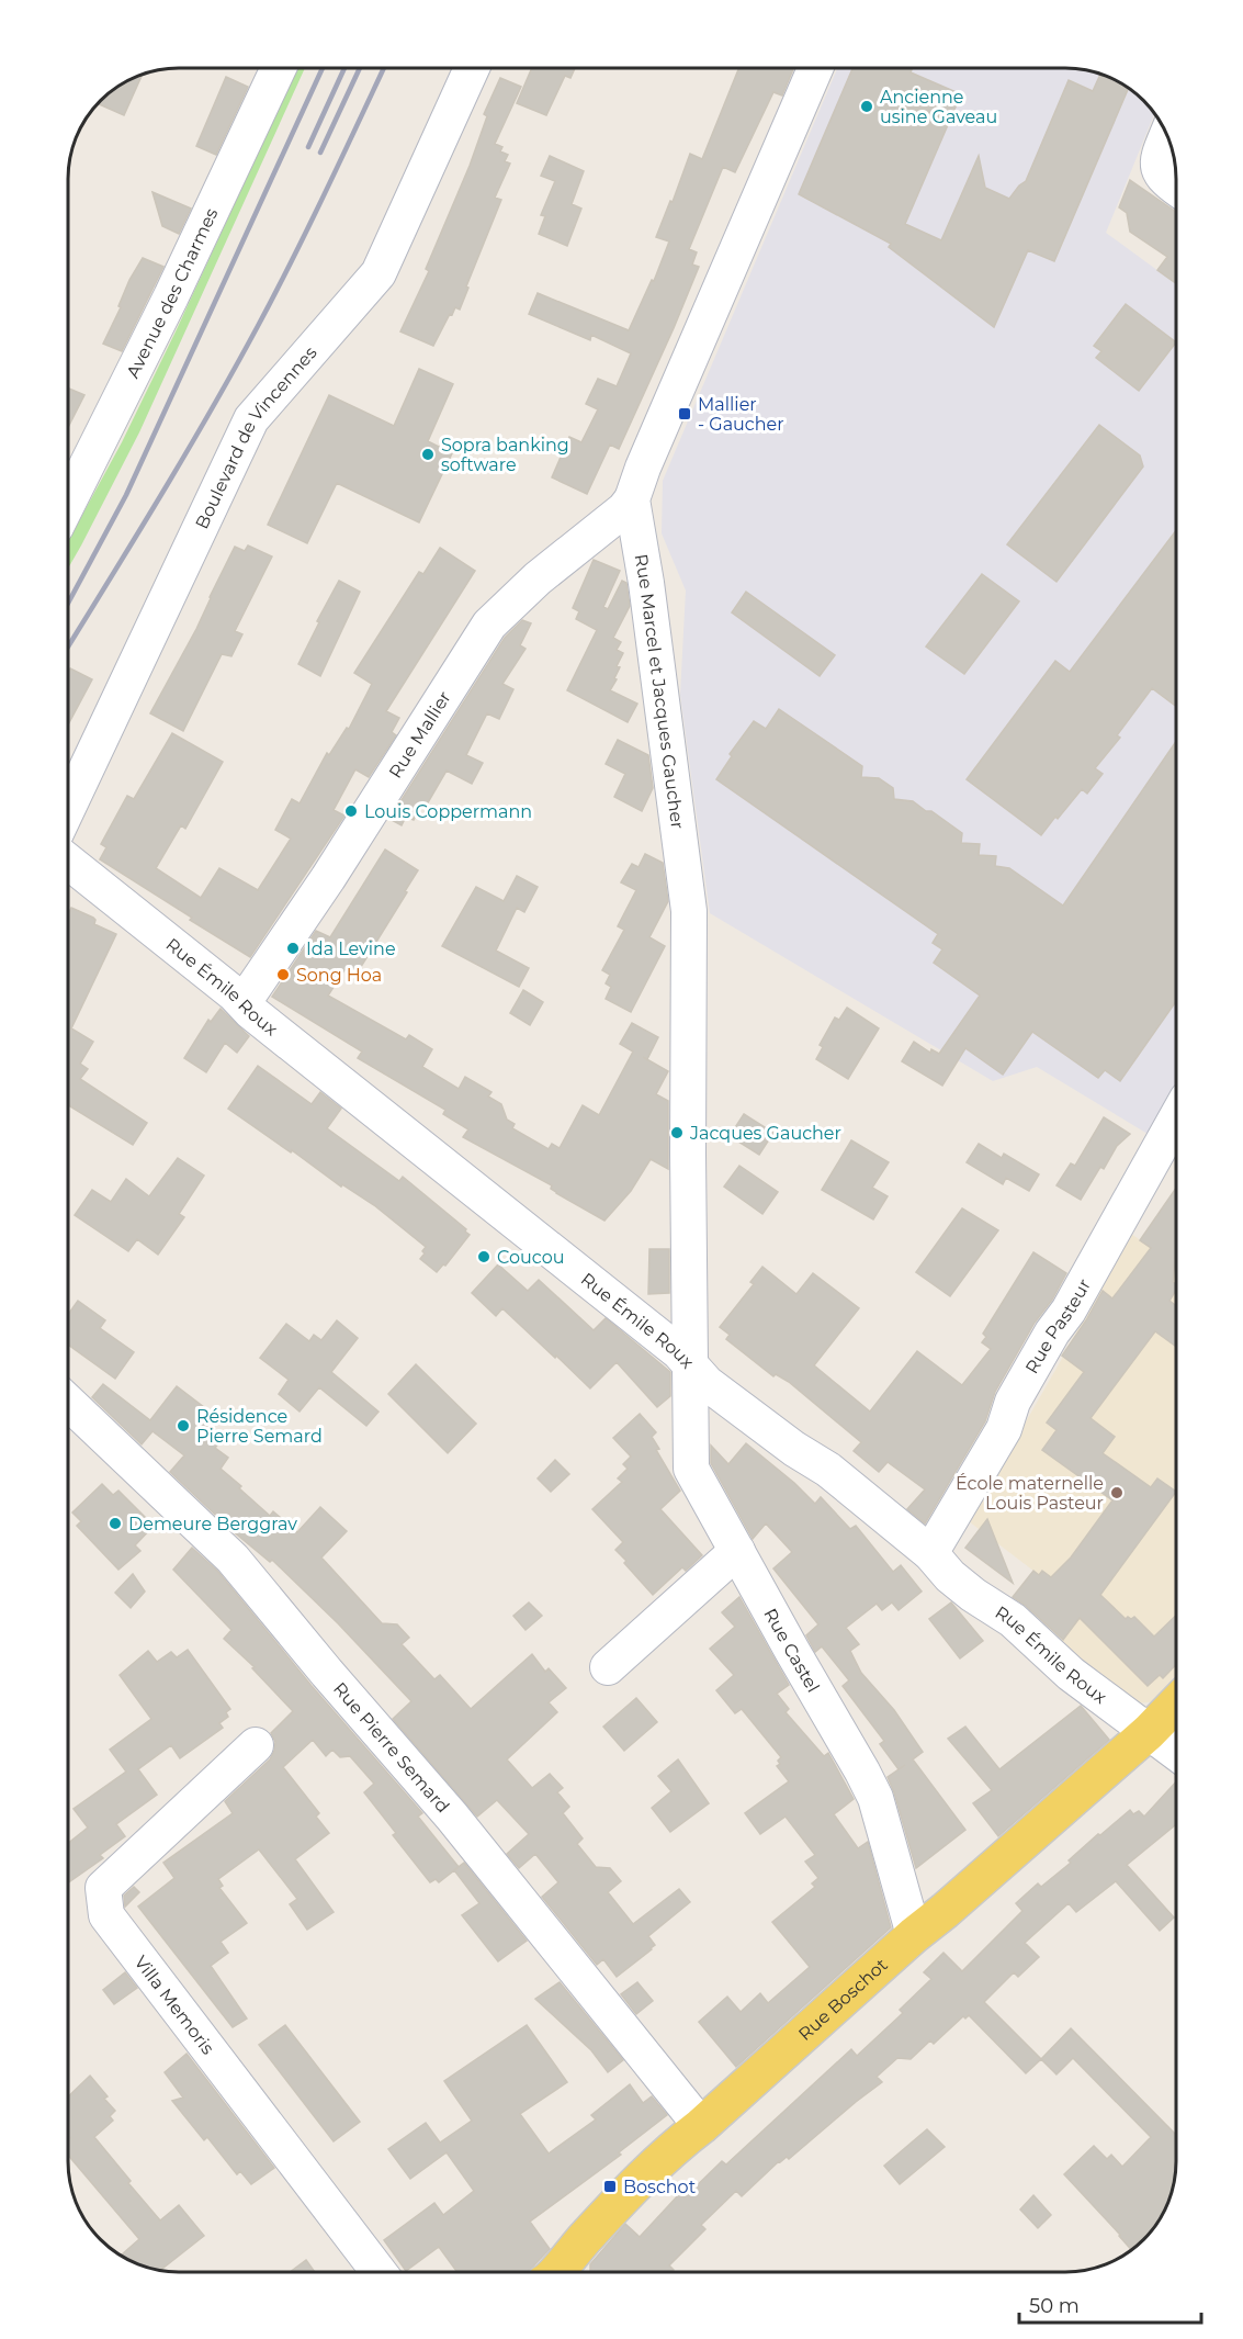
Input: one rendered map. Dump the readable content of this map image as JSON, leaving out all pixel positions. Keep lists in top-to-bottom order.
{
  "streets": {
    "main road": ["Rue Boschot"],
    "street": [
      "Avenue des Charmes",
      "Boulevard de Vincennes",
      "Rue Marcel et Jacques Gaucher",
      "Rue Mallier",
      "Rue Émile Roux",
      "Rue Pasteur",
      "Rue Castel",
      "Rue Pierre Semard",
      "Villa Memoris"
    ]
  },
  "crossings": [
    ["Rue Marcel et Jacques Gaucher", "Rue Mallier"],
    ["Rue Marcel et Jacques Gaucher", "Rue Émile Roux"],
    ["Rue Marcel et Jacques Gaucher", "Rue Castel"],
    ["Rue Mallier", "Rue Émile Roux"],
    ["Rue Émile Roux", "Rue Pasteur"],
    ["Rue Émile Roux", "Rue Castel"],
    ["Rue Émile Roux", "Rue Boschot"],
    ["Rue Castel", "Rue Boschot"],
    ["Rue Pierre Semard", "Rue Boschot"]
  ],
  "places": {
    "other": [
      "Ancienne usine Gaveau",
      "Sopra banking software",
      "Louis Coppermann",
      "Ida Levine",
      "Song Hoa",
      "Jacques Gaucher",
      "Coucou",
      "Résidence Pierre Semard",
      "École maternelle Louis Pasteur",
      "Demeure Berggrav"
    ],
    "transit": ["Mallier - Gaucher", "Boschot"]
  },
  "scale_bar": "50 m"
}
